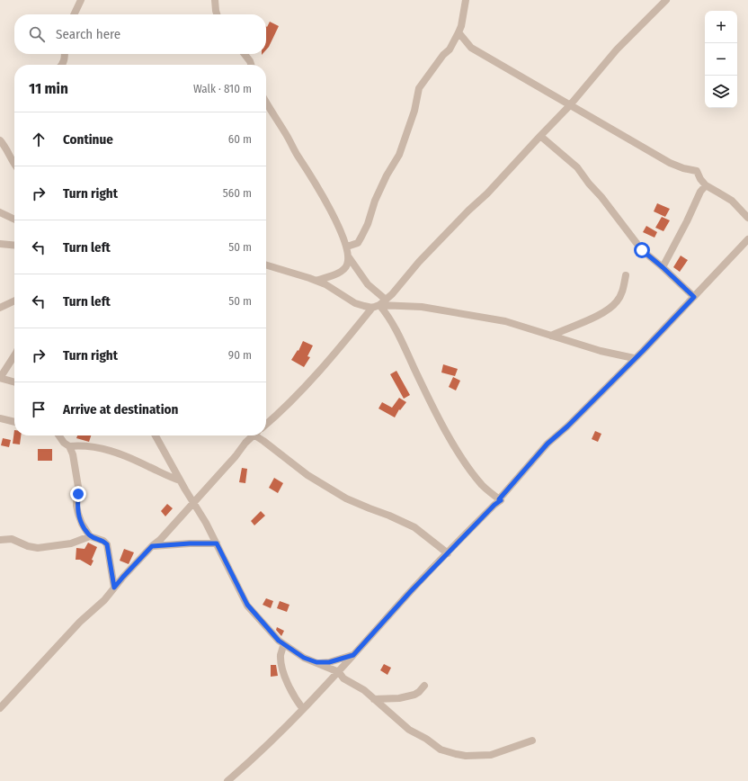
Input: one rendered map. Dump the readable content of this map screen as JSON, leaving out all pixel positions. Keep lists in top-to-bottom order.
{
  "page": {
    "map_buttons": ["+", "−"],
    "search": "Search here",
    "heading": ["11 min", "Walk · 810 m"],
    "list": [
      ["Continue", "60 m"],
      ["Turn right", "560 m"],
      ["Turn left", "50 m"],
      ["Turn left", "50 m"],
      ["Turn right", "90 m"],
      "Arrive at destination"
    ]
  }
}
